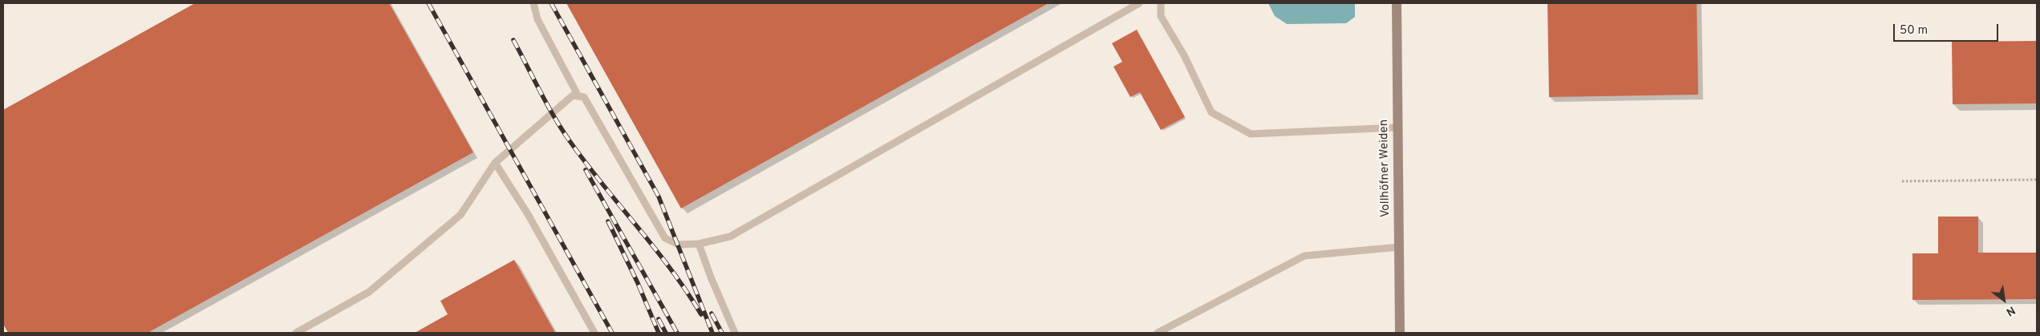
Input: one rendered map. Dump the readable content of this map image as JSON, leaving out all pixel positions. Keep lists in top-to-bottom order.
{
  "streets": {
    "main road": ["Vollhöfner Weiden"]
  },
  "scale_bar": "50 m",
  "north": "bottom right"
}
